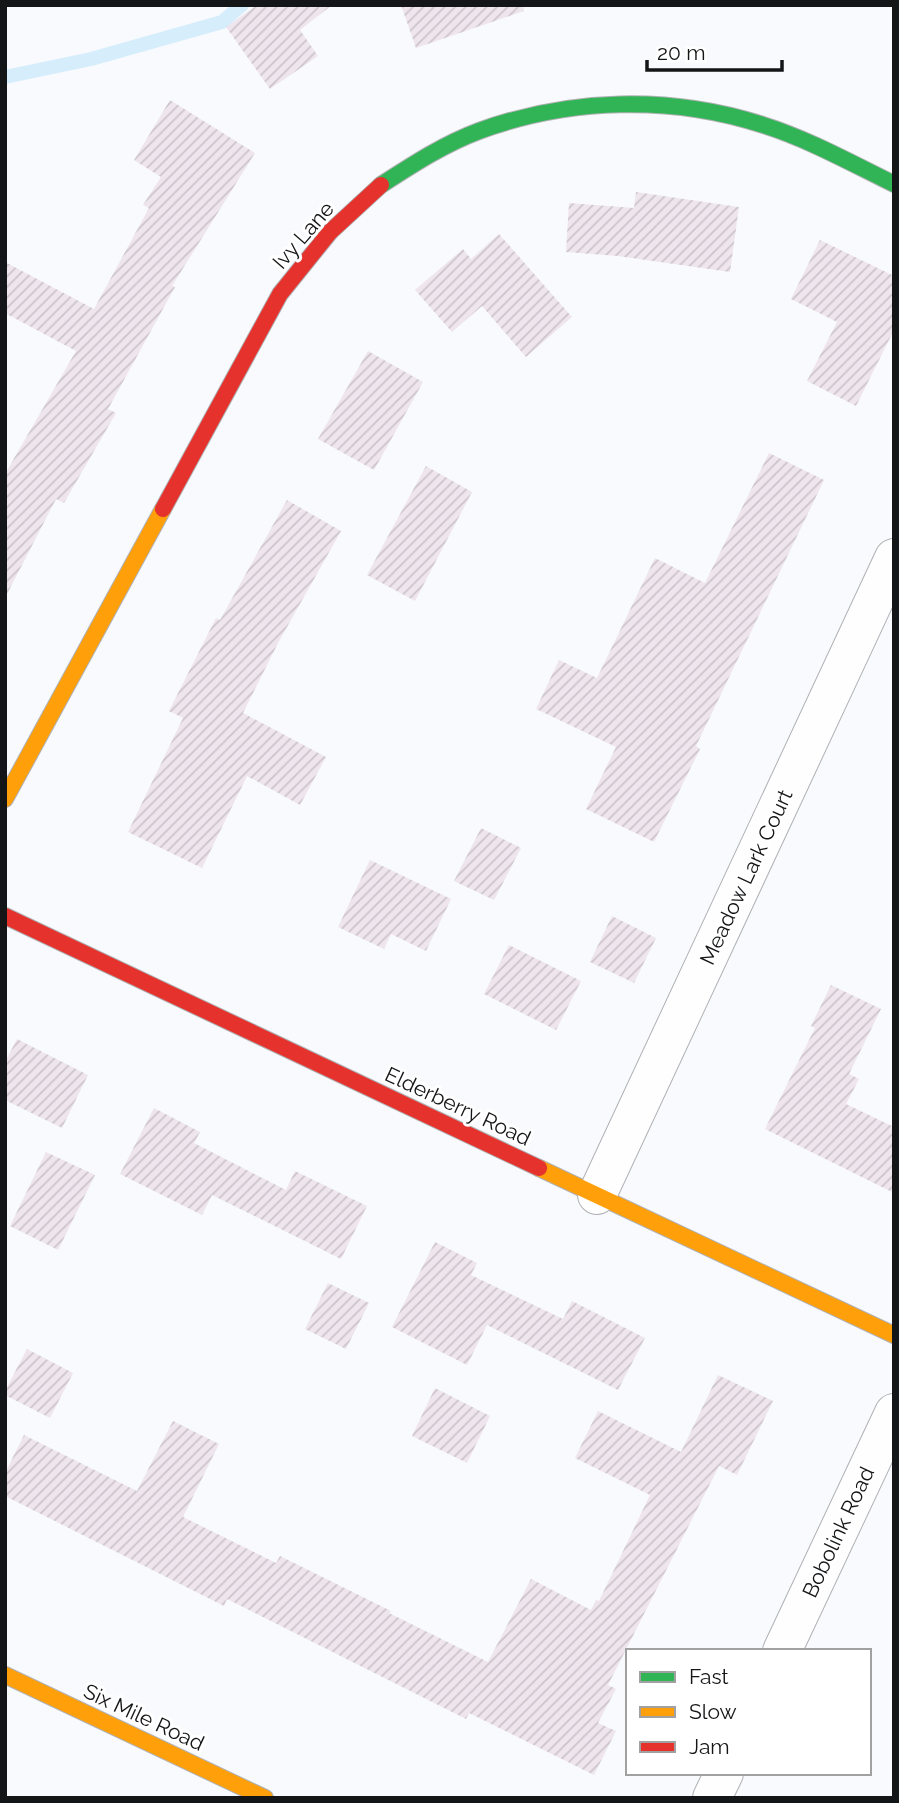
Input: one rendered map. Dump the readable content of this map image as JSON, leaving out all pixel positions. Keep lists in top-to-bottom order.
{
  "streets": {
    "street": [
      "Ivy Lane",
      "Meadow Lark Court",
      "Elderberry Road",
      "Bobolink Road",
      "Six Mile Road"
    ]
  },
  "crossings": [
    ["Meadow Lark Court", "Elderberry Road"]
  ],
  "legend": ["Fast", "Slow", "Jam"],
  "scale_bar": "20 m"
}
